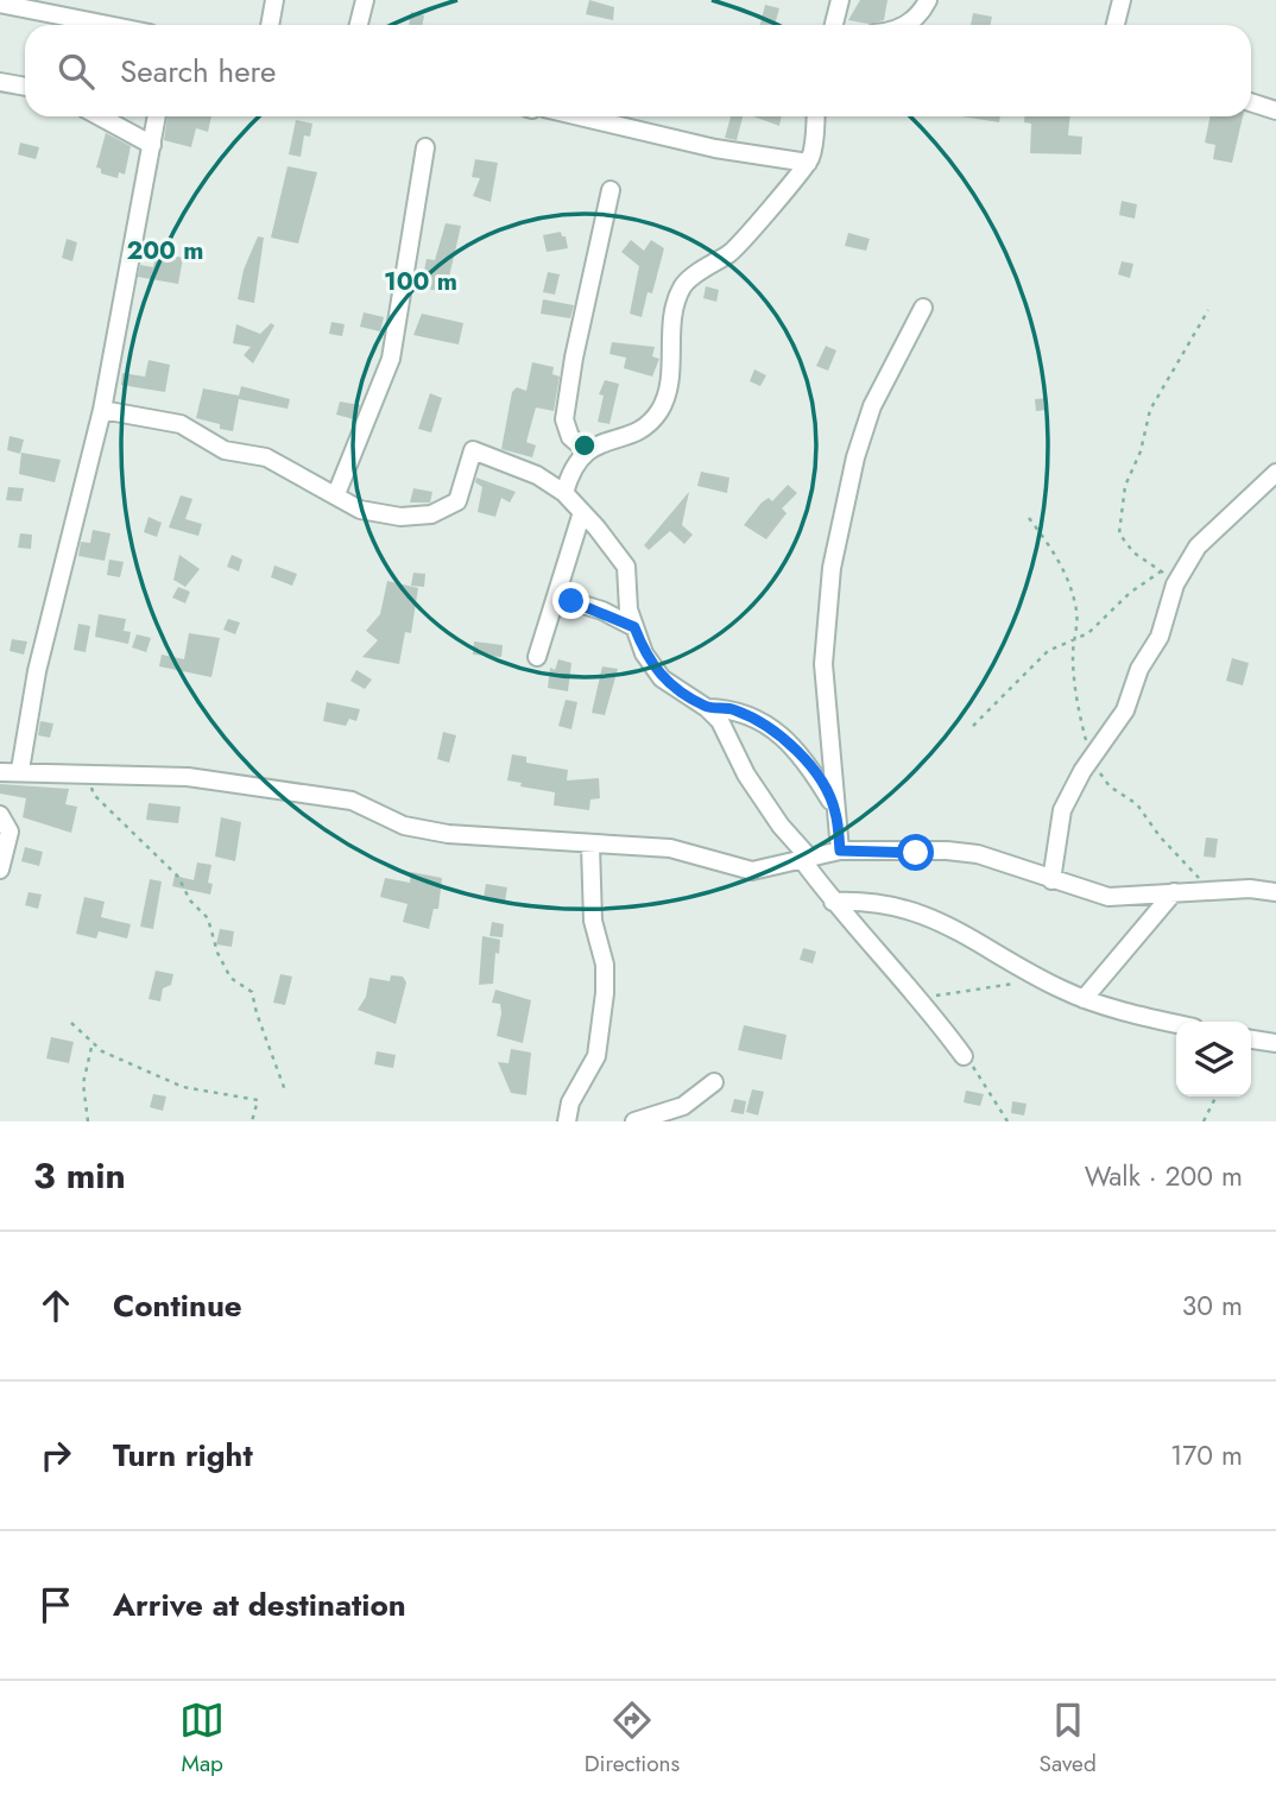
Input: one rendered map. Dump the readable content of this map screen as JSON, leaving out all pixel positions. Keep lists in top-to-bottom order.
{
  "page": {
    "search": "Search here",
    "heading": ["3 min", "Walk · 200 m"],
    "list": [
      ["Continue", "30 m"],
      ["Turn right", "170 m"],
      "Arrive at destination"
    ],
    "nav": ["Map", "Directions", "Saved"]
  },
  "rings": ["200 m", "100 m"]
}
